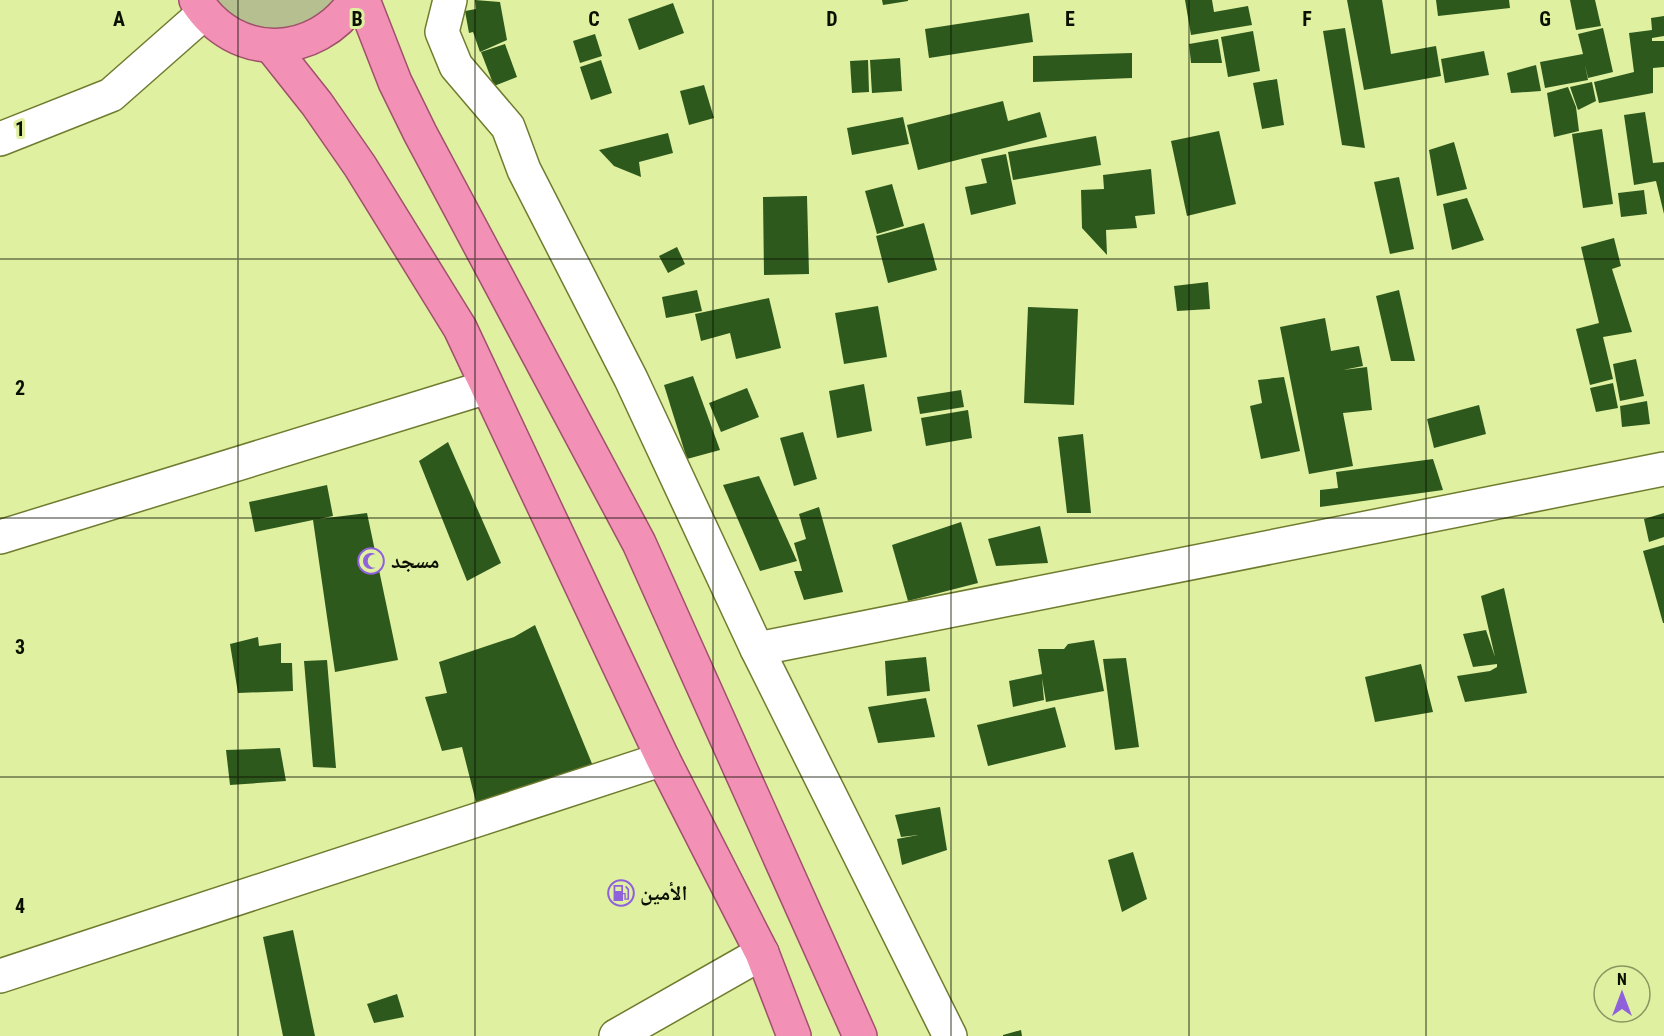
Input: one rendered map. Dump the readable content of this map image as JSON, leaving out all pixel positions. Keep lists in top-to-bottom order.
{
  "places": {
    "mosque": ["مسجد"],
    "fuel station": ["الأمين"]
  },
  "north": "top",
  "grid": {
    "columns": [
      "A",
      "B",
      "C",
      "D",
      "E",
      "F",
      "G"
    ],
    "rows": [
      "1",
      "2",
      "3",
      "4"
    ]
  }
}
